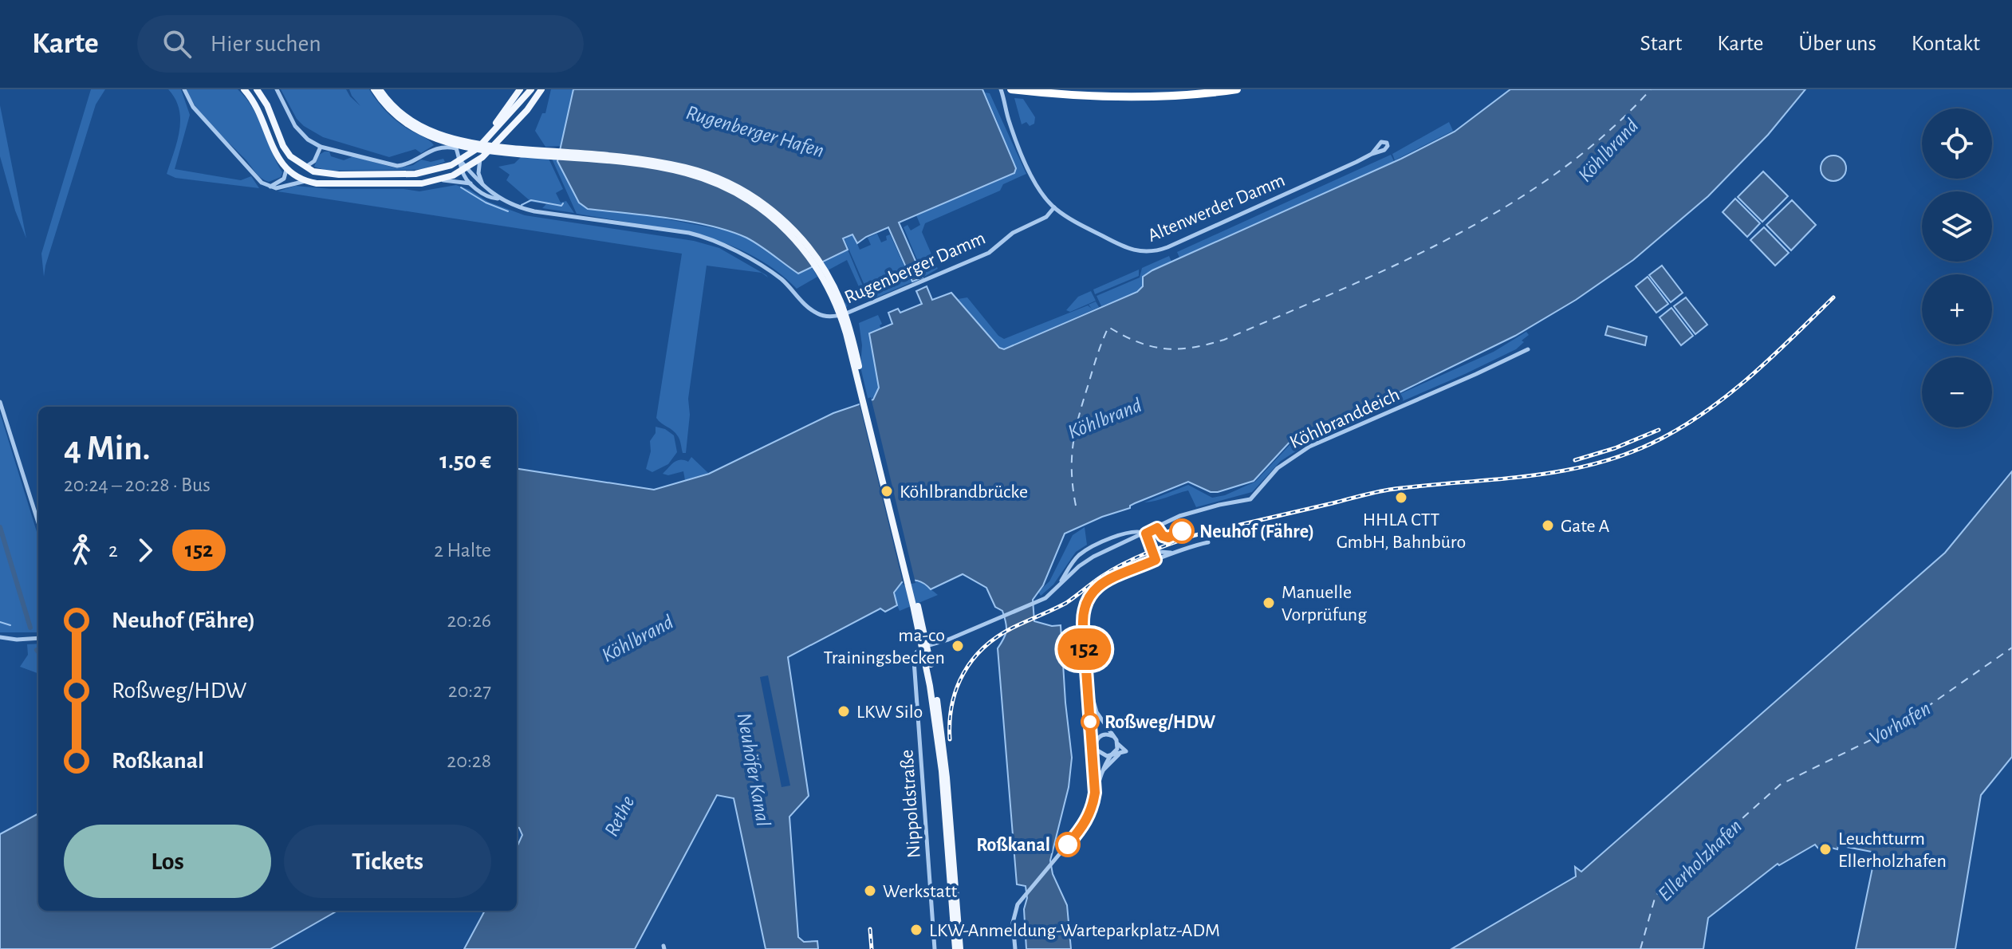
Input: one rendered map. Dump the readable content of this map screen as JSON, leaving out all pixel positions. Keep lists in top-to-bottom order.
{
  "streets": {
    "street": [
      "Altenwerder Damm",
      "Rugenberger Damm",
      "Köhlbranddeich",
      "Nippoldstraße"
    ]
  },
  "crossings": [
    ["Altenwerder Damm", "Rugenberger Damm"],
    ["Köhlbranddeich", "Nippoldstraße"]
  ],
  "water": [
    "Rugenberger Hafen",
    "Köhlbrand",
    "Vorhafen",
    "Neuhöfer Kanal",
    "Rethe",
    "Ellerholzhafen"
  ],
  "places": [
    "Köhlbrandbrücke",
    "HHLA CTT GmbH, Bahnbüro",
    "Gate A",
    "Neuhof (Fähre)",
    "Manuelle Vorprüfung",
    "ma-co Trainingsbecken",
    "LKW Silo",
    "Roßweg/HDW",
    "Roßkanal",
    "Leuchtturm Ellerholzhafen",
    "Werkstatt",
    "LKW-Anmeldung-Warteparkplatz-ADM"
  ],
  "lines": ["bus line 152"],
  "page": {
    "header": "Karte",
    "search": "Hier suchen",
    "nav": [
      "Start",
      "Karte",
      "Über uns",
      "Kontakt"
    ],
    "on_map": "152",
    "map_buttons": ["+", "−"],
    "heading": ["4 Min.", "20:24 – 20:28 · Bus", "1.50 €"],
    "legs": ["2", "152", "2 Halte"],
    "list": [
      {
        "name": "Neuhof (Fähre)",
        "value": "20:26"
      },
      {
        "name": "Roßweg/HDW",
        "value": "20:27"
      },
      {
        "name": "Roßkanal",
        "value": "20:28"
      }
    ],
    "buttons": ["Los", "Tickets"]
  }
}
